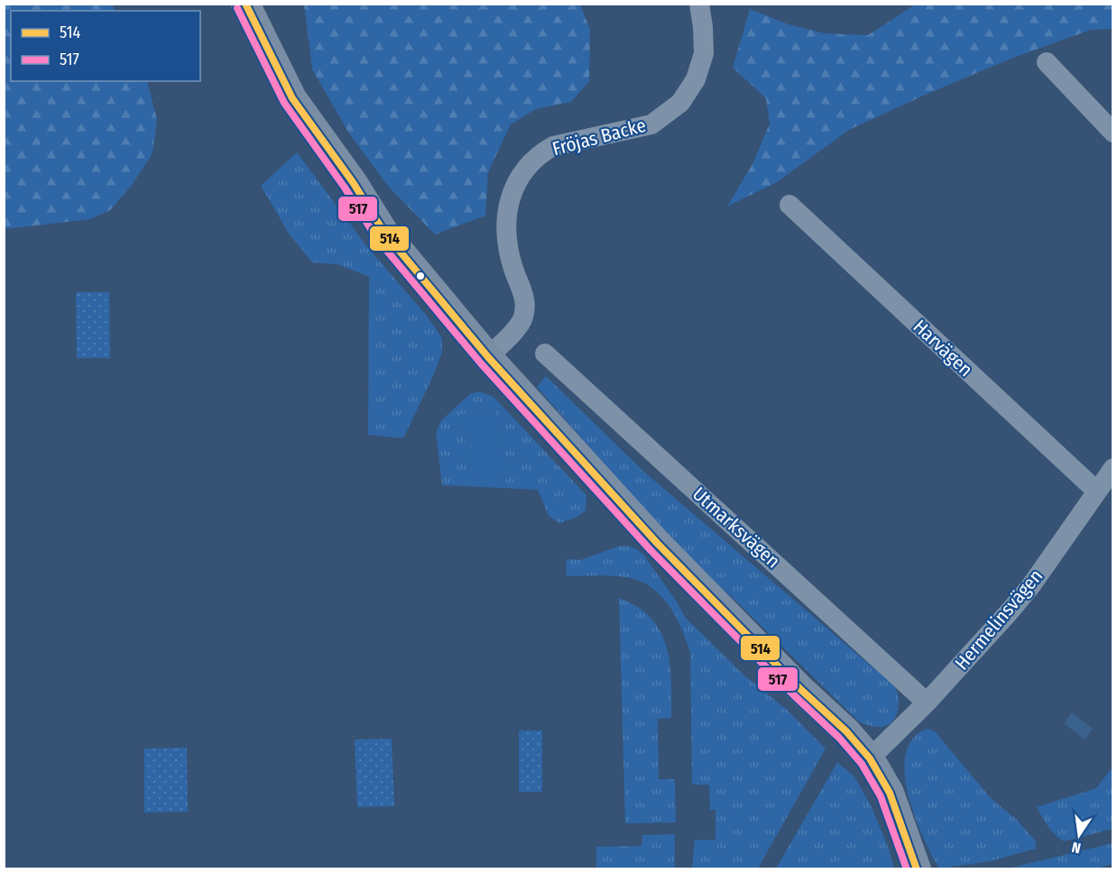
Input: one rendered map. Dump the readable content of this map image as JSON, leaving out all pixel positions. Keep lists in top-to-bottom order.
{
  "streets": {
    "street": [
      "Fröjas Backe",
      "Harvägen",
      "Utmarksvägen",
      "Hermelinsvägen"
    ]
  },
  "crossings": [
    ["Harvägen", "Hermelinsvägen"],
    ["Utmarksvägen", "Hermelinsvägen"]
  ],
  "lines": ["transit line 514", "transit line 517"],
  "legend": ["514", "517"],
  "north": "bottom"
}
